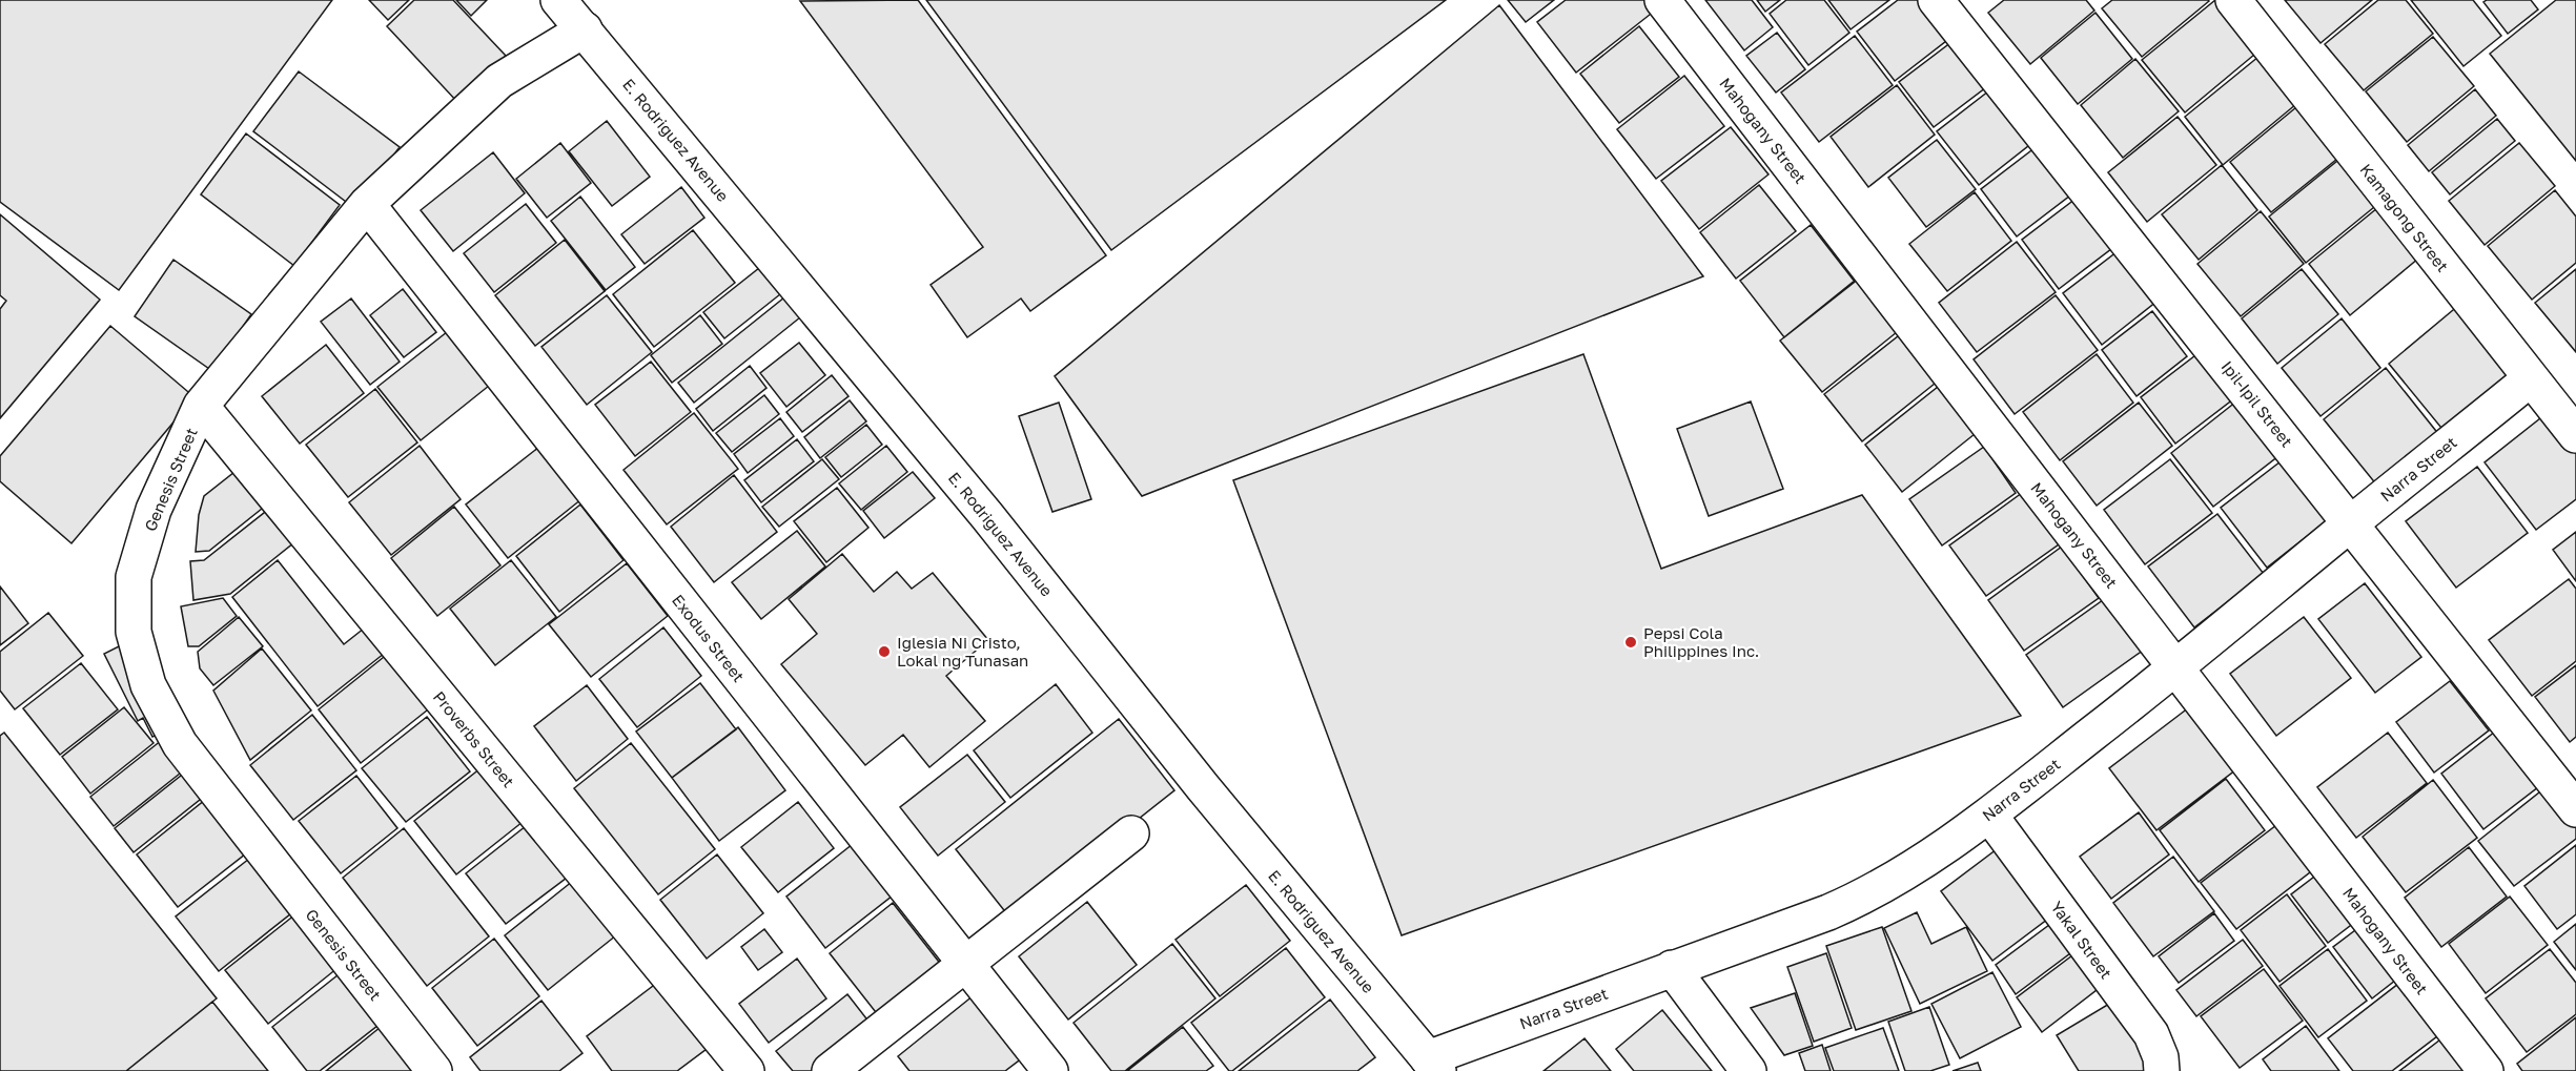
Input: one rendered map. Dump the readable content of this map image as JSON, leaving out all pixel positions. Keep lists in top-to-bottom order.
{
  "streets": {
    "street": [
      "Mahogany Street",
      "E. Rodriguez Avenue",
      "Kamagong Street",
      "Ipil-Ipil Street",
      "Narra Street",
      "Genesis Street",
      "Exodus Street",
      "Proverbs Street",
      "Yakal Street"
    ]
  },
  "crossings": [
    ["Mahogany Street", "Narra Street"],
    ["E. Rodriguez Avenue", "Narra Street"],
    ["E. Rodriguez Avenue", "Genesis Street"],
    ["Kamagong Street", "Narra Street"],
    ["Ipil-Ipil Street", "Narra Street"],
    ["Narra Street", "Yakal Street"],
    ["Genesis Street", "Exodus Street"],
    ["Genesis Street", "Proverbs Street"]
  ],
  "places": ["Pepsi Cola Philippines Inc.", "Iglesia Ni Cristo, Lokal ng Tunasan"]
}
